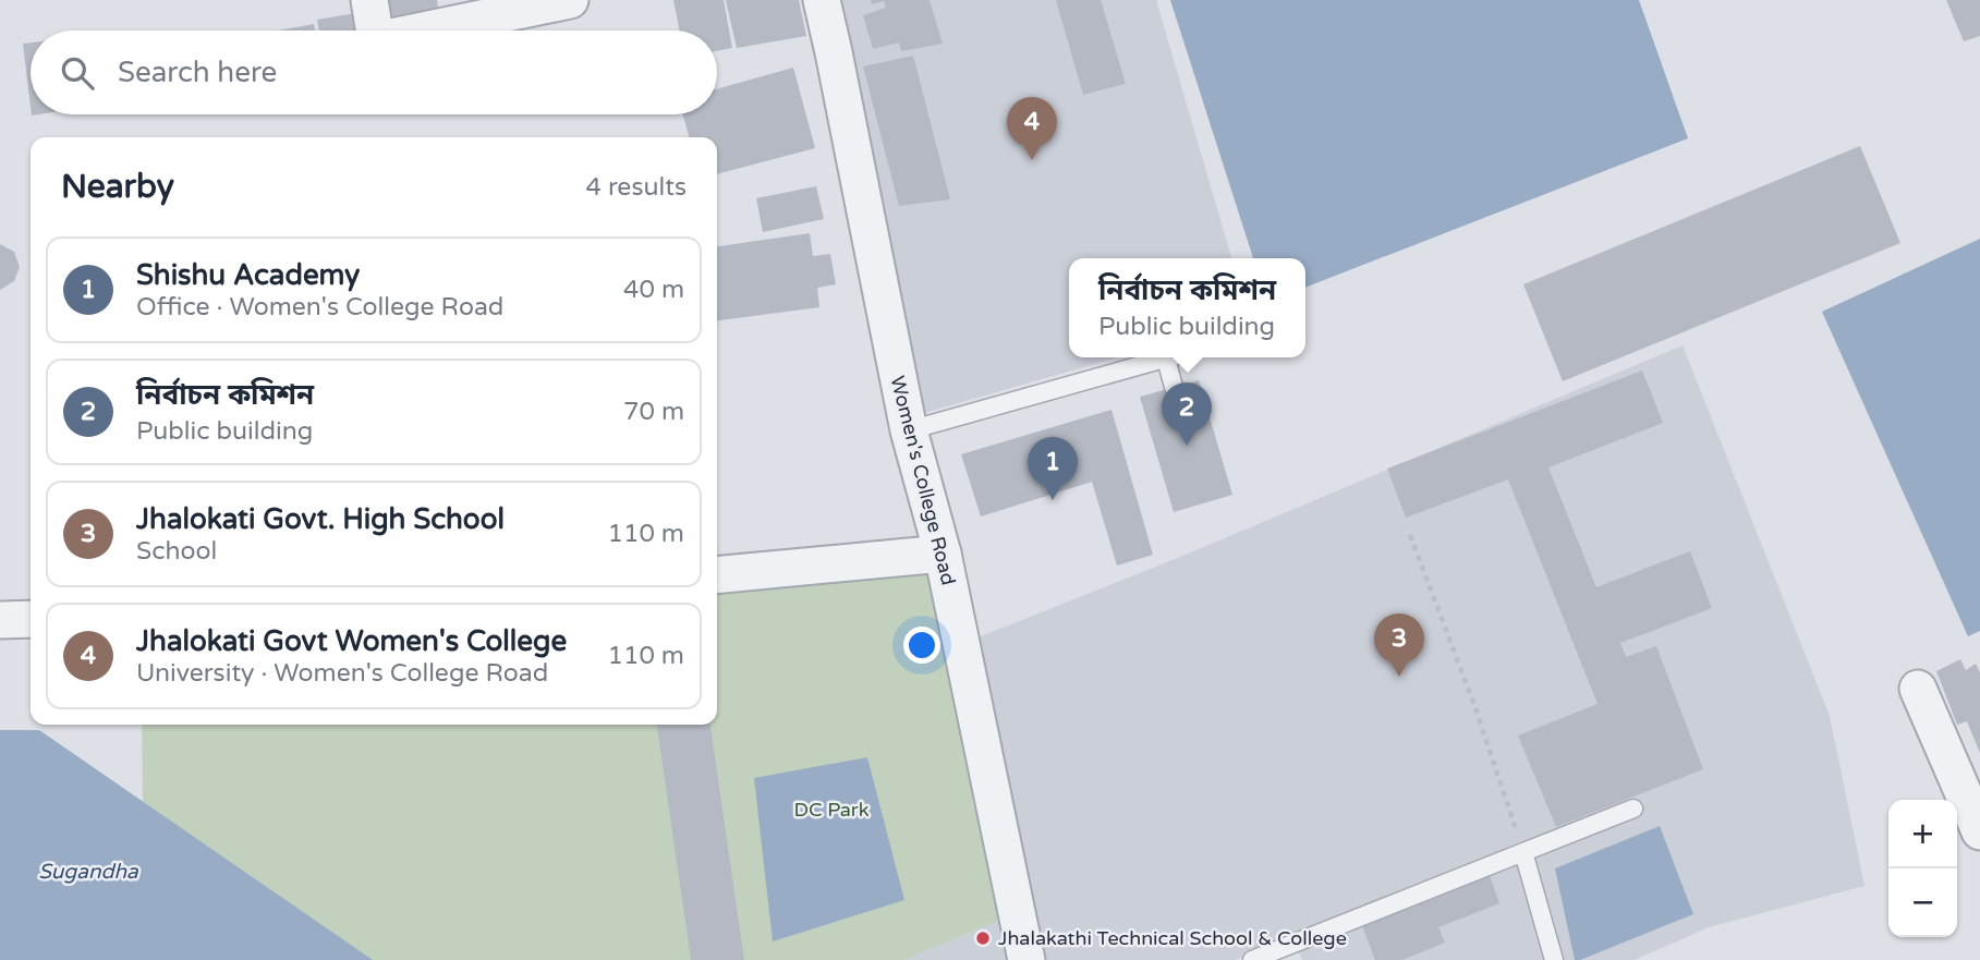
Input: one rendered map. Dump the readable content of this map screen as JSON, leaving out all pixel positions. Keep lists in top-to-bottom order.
{
  "streets": {
    "street": ["Women's College Road"]
  },
  "water": ["Sugandha"],
  "parks": ["DC Park"],
  "places": ["Jhalakathi Technical School & College"],
  "page": {
    "search": "Search here",
    "pins": [
      "4",
      "2",
      "1",
      "3"
    ],
    "heading": ["Nearby", "4 results"],
    "list": [
      {
        "mark": "1",
        "name": "Shishu Academy",
        "note": "Office · Women's College Road",
        "value": "40 m"
      },
      {
        "mark": "2",
        "name": "নির্বাচন কমিশন",
        "note": "Public building",
        "value": "70 m"
      },
      {
        "mark": "3",
        "name": "Jhalokati Govt. High School",
        "note": "School",
        "value": "110 m"
      },
      {
        "mark": "4",
        "name": "Jhalokati Govt Women's College",
        "note": "University · Women's College Road",
        "value": "110 m"
      }
    ],
    "popup": ["নির্বাচন কমিশন", "Public building"],
    "map_buttons": ["+", "−"]
  }
}
